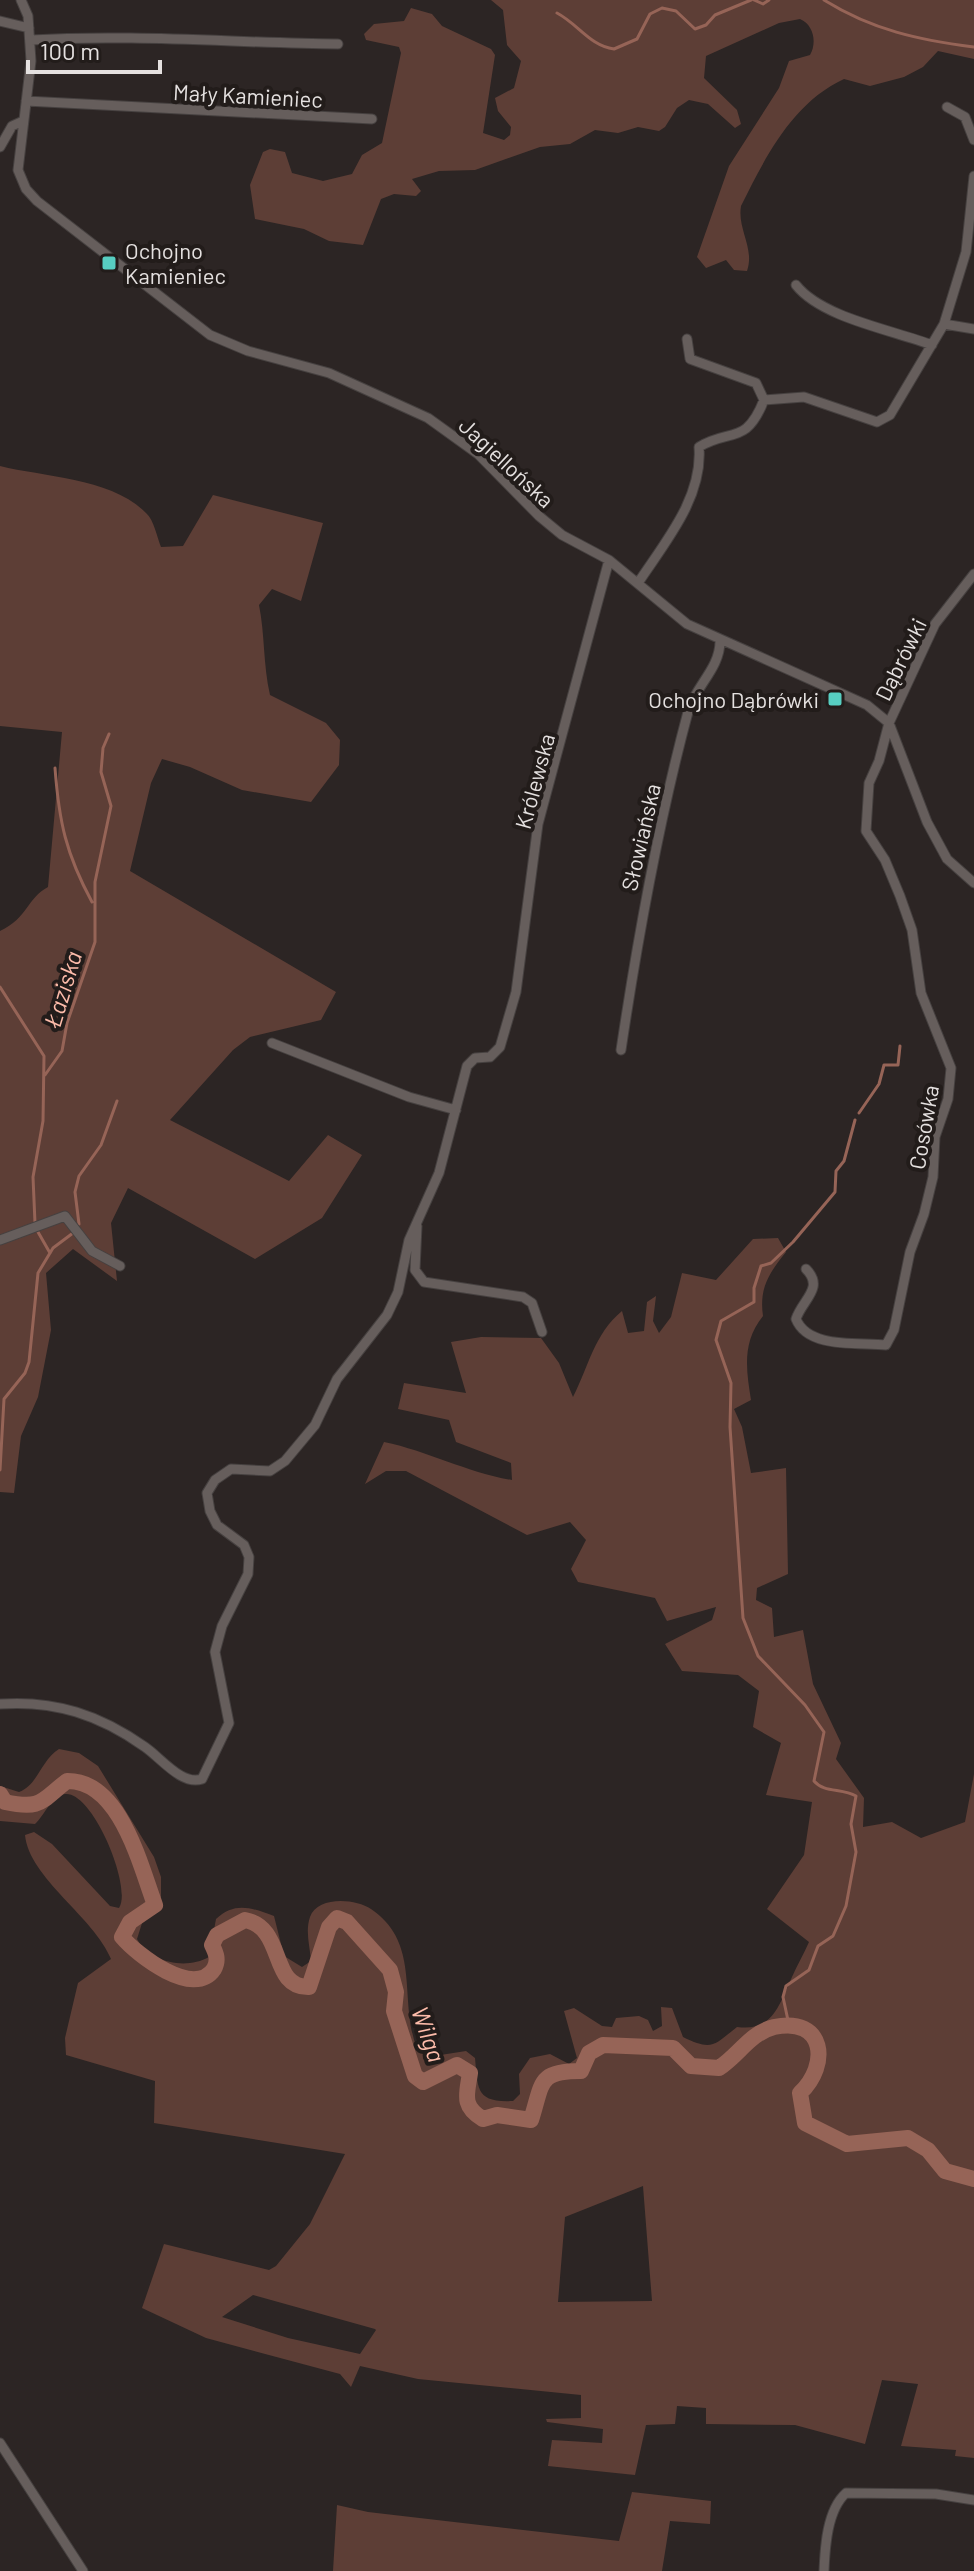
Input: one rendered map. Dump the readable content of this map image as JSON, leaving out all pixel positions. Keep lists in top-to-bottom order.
{
  "streets": {
    "street": [
      "Mały Kamieniec",
      "Jagiellońska",
      "Dąbrówki",
      "Królewska",
      "Słowiańska",
      "Cosówka"
    ]
  },
  "crossings": [
    ["Mały Kamieniec", "Jagiellońska"],
    ["Jagiellońska", "Dąbrówki"],
    ["Jagiellońska", "Królewska"],
    ["Jagiellońska", "Słowiańska"],
    ["Jagiellońska", "Cosówka"],
    ["Dąbrówki", "Cosówka"]
  ],
  "water": ["Łaziska", "Wilga"],
  "places": {
    "transit": ["Ochojno Kamieniec", "Ochojno Dąbrówki"]
  },
  "scale_bar": "100 m"
}
